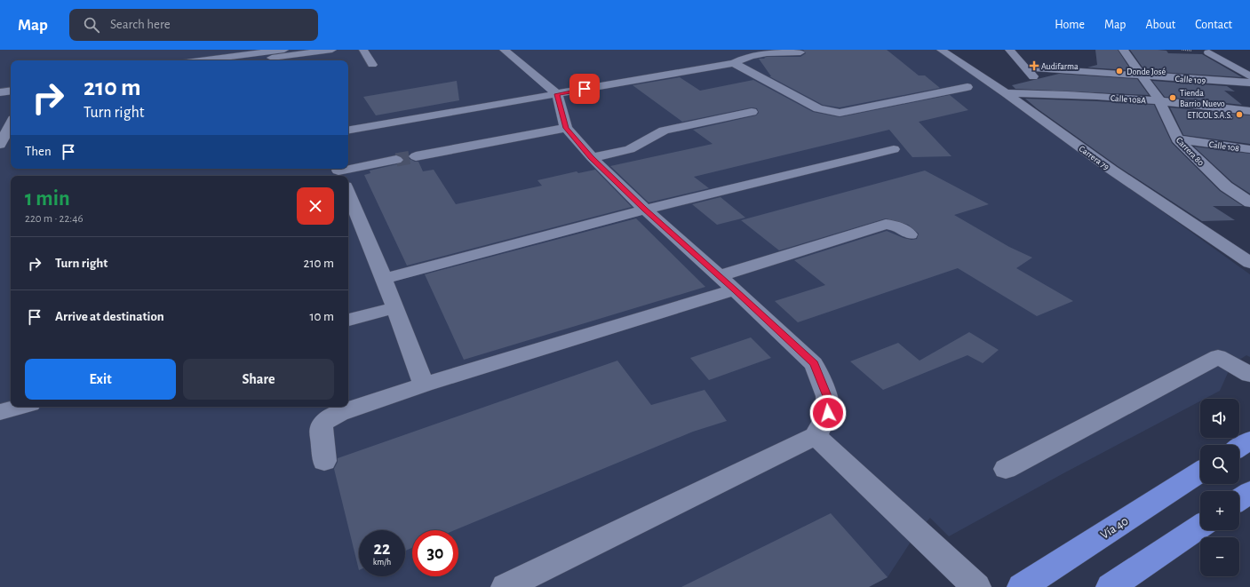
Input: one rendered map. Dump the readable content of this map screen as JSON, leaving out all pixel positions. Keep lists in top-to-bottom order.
{
  "streets": {
    "highway": ["Vía 40"],
    "street": [
      "Calle 109",
      "Calle 108A",
      "Calle 108",
      "Carrera 80",
      "Carrera 79"
    ]
  },
  "crossings": [
    ["Calle 109", "Carrera 80"],
    ["Calle 108A", "Carrera 80"],
    ["Calle 108A", "Carrera 79"],
    ["Calle 108", "Carrera 80"]
  ],
  "places": {
    "health": ["Audifarma"],
    "other": ["Donde José", "Tienda Barrio Nuevo", "ETICOL S.A.S."]
  },
  "page": {
    "header": "Map",
    "search": "Search here",
    "nav": [
      "Home",
      "Map",
      "About",
      "Contact"
    ],
    "turn": ["210 m", "Turn right"],
    "then": "Then",
    "heading": ["1 min", "220 m · 22:46"],
    "list": [
      {
        "name": "Turn right",
        "value": "210 m"
      },
      {
        "name": "Arrive at destination",
        "value": "10 m"
      }
    ],
    "buttons": ["Exit", "Share"],
    "map_buttons": ["+", "−"],
    "speed": "22 km/h",
    "limit": "30"
  }
}
